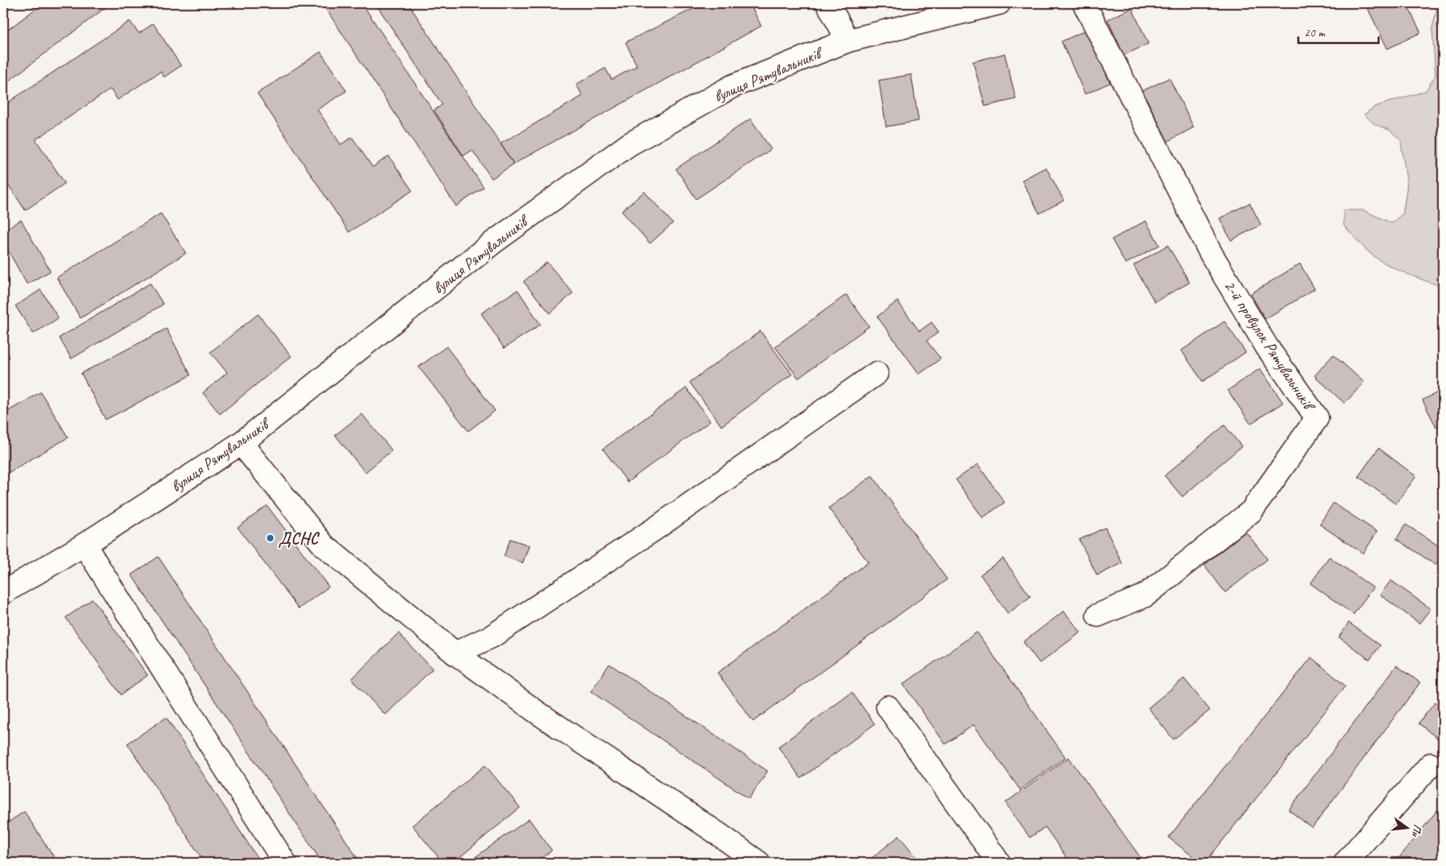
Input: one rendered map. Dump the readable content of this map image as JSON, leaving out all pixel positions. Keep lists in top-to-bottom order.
{
  "streets": {
    "street": ["вулиця Рятувальників", "2-й провулок Рятувальників"]
  },
  "places": ["ДСНС"],
  "scale_bar": "20 m",
  "north": "right"
}
